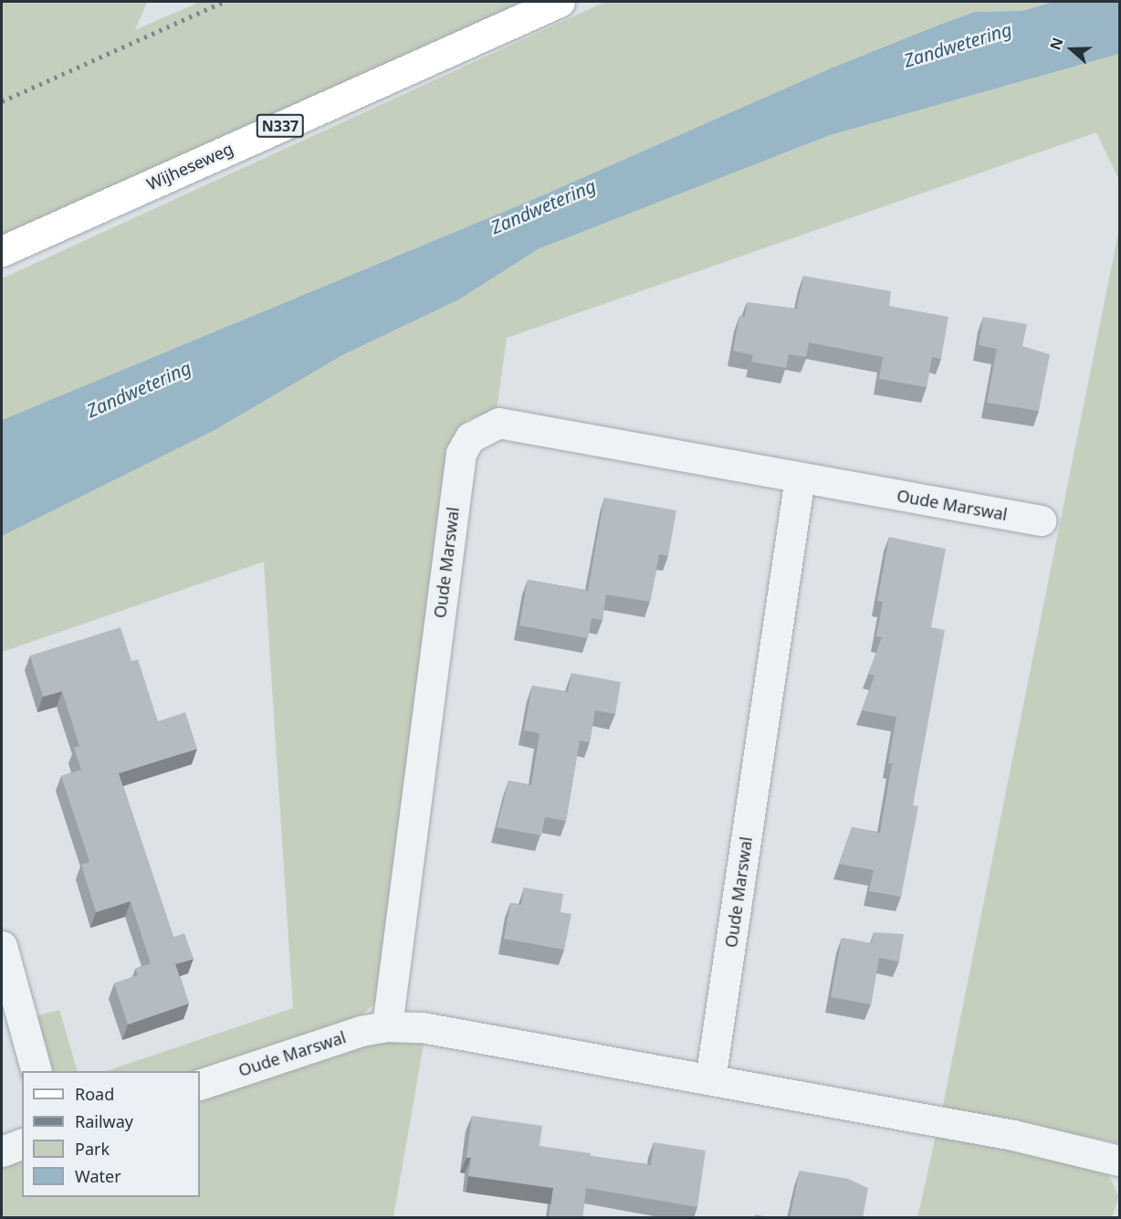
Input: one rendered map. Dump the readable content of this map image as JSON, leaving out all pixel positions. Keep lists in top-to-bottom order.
{
  "streets": {
    "main road": ["N337", "Wijheseweg"],
    "street": ["Oude Marswal"]
  },
  "water": ["Zandwetering"],
  "legend": [
    "Road",
    "Railway",
    "Park",
    "Water"
  ],
  "north": "left"
}
